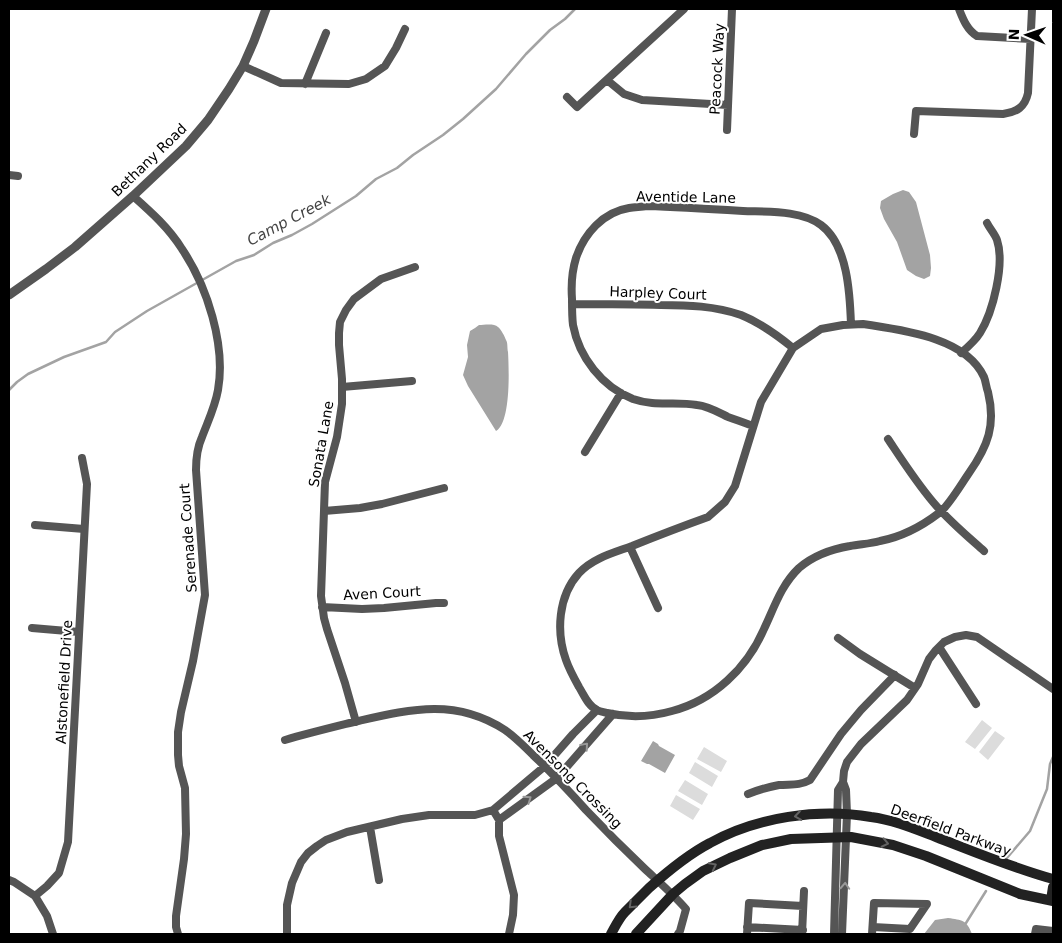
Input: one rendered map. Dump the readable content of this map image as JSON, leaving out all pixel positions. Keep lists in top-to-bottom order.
{
  "streets": {
    "main road": ["Deerfield Parkway"],
    "street": [
      "Peacock Way",
      "Bethany Road",
      "Aventide Lane",
      "Harpley Court",
      "Sonata Lane",
      "Serenade Court",
      "Aven Court",
      "Alstonefield Drive",
      "Avensong Crossing"
    ]
  },
  "crossings": [
    ["Bethany Road", "Serenade Court"],
    ["Aventide Lane", "Harpley Court"],
    ["Sonata Lane", "Aven Court"],
    ["Sonata Lane", "Avensong Crossing"],
    ["Avensong Crossing", "Deerfield Parkway"]
  ],
  "water": ["Camp Creek"],
  "north": "left"
}
